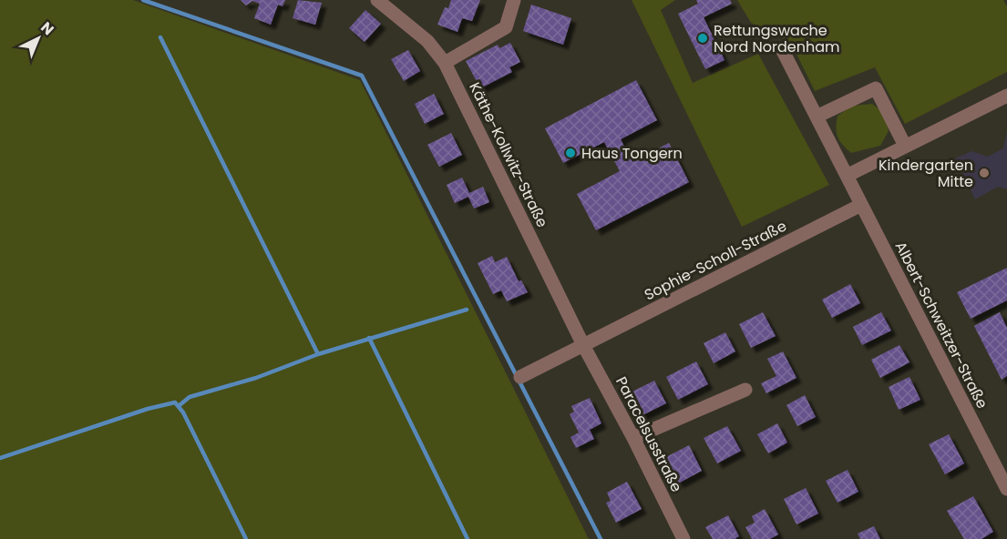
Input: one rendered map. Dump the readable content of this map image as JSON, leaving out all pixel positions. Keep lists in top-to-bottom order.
{
  "streets": {
    "street": [
      "Käthe-Kollwitz-Straße",
      "Sophie-Scholl-Straße",
      "Albert-Schweitzer-Straße",
      "Paracelsusstraße"
    ]
  },
  "crossings": [
    ["Käthe-Kollwitz-Straße", "Sophie-Scholl-Straße"],
    ["Käthe-Kollwitz-Straße", "Paracelsusstraße"],
    ["Sophie-Scholl-Straße", "Albert-Schweitzer-Straße"],
    ["Sophie-Scholl-Straße", "Paracelsusstraße"]
  ],
  "places": ["Rettungswache Nord Nordenham", "Haus Tongern", "Kindergarten Mitte"],
  "north": "top right"
}
